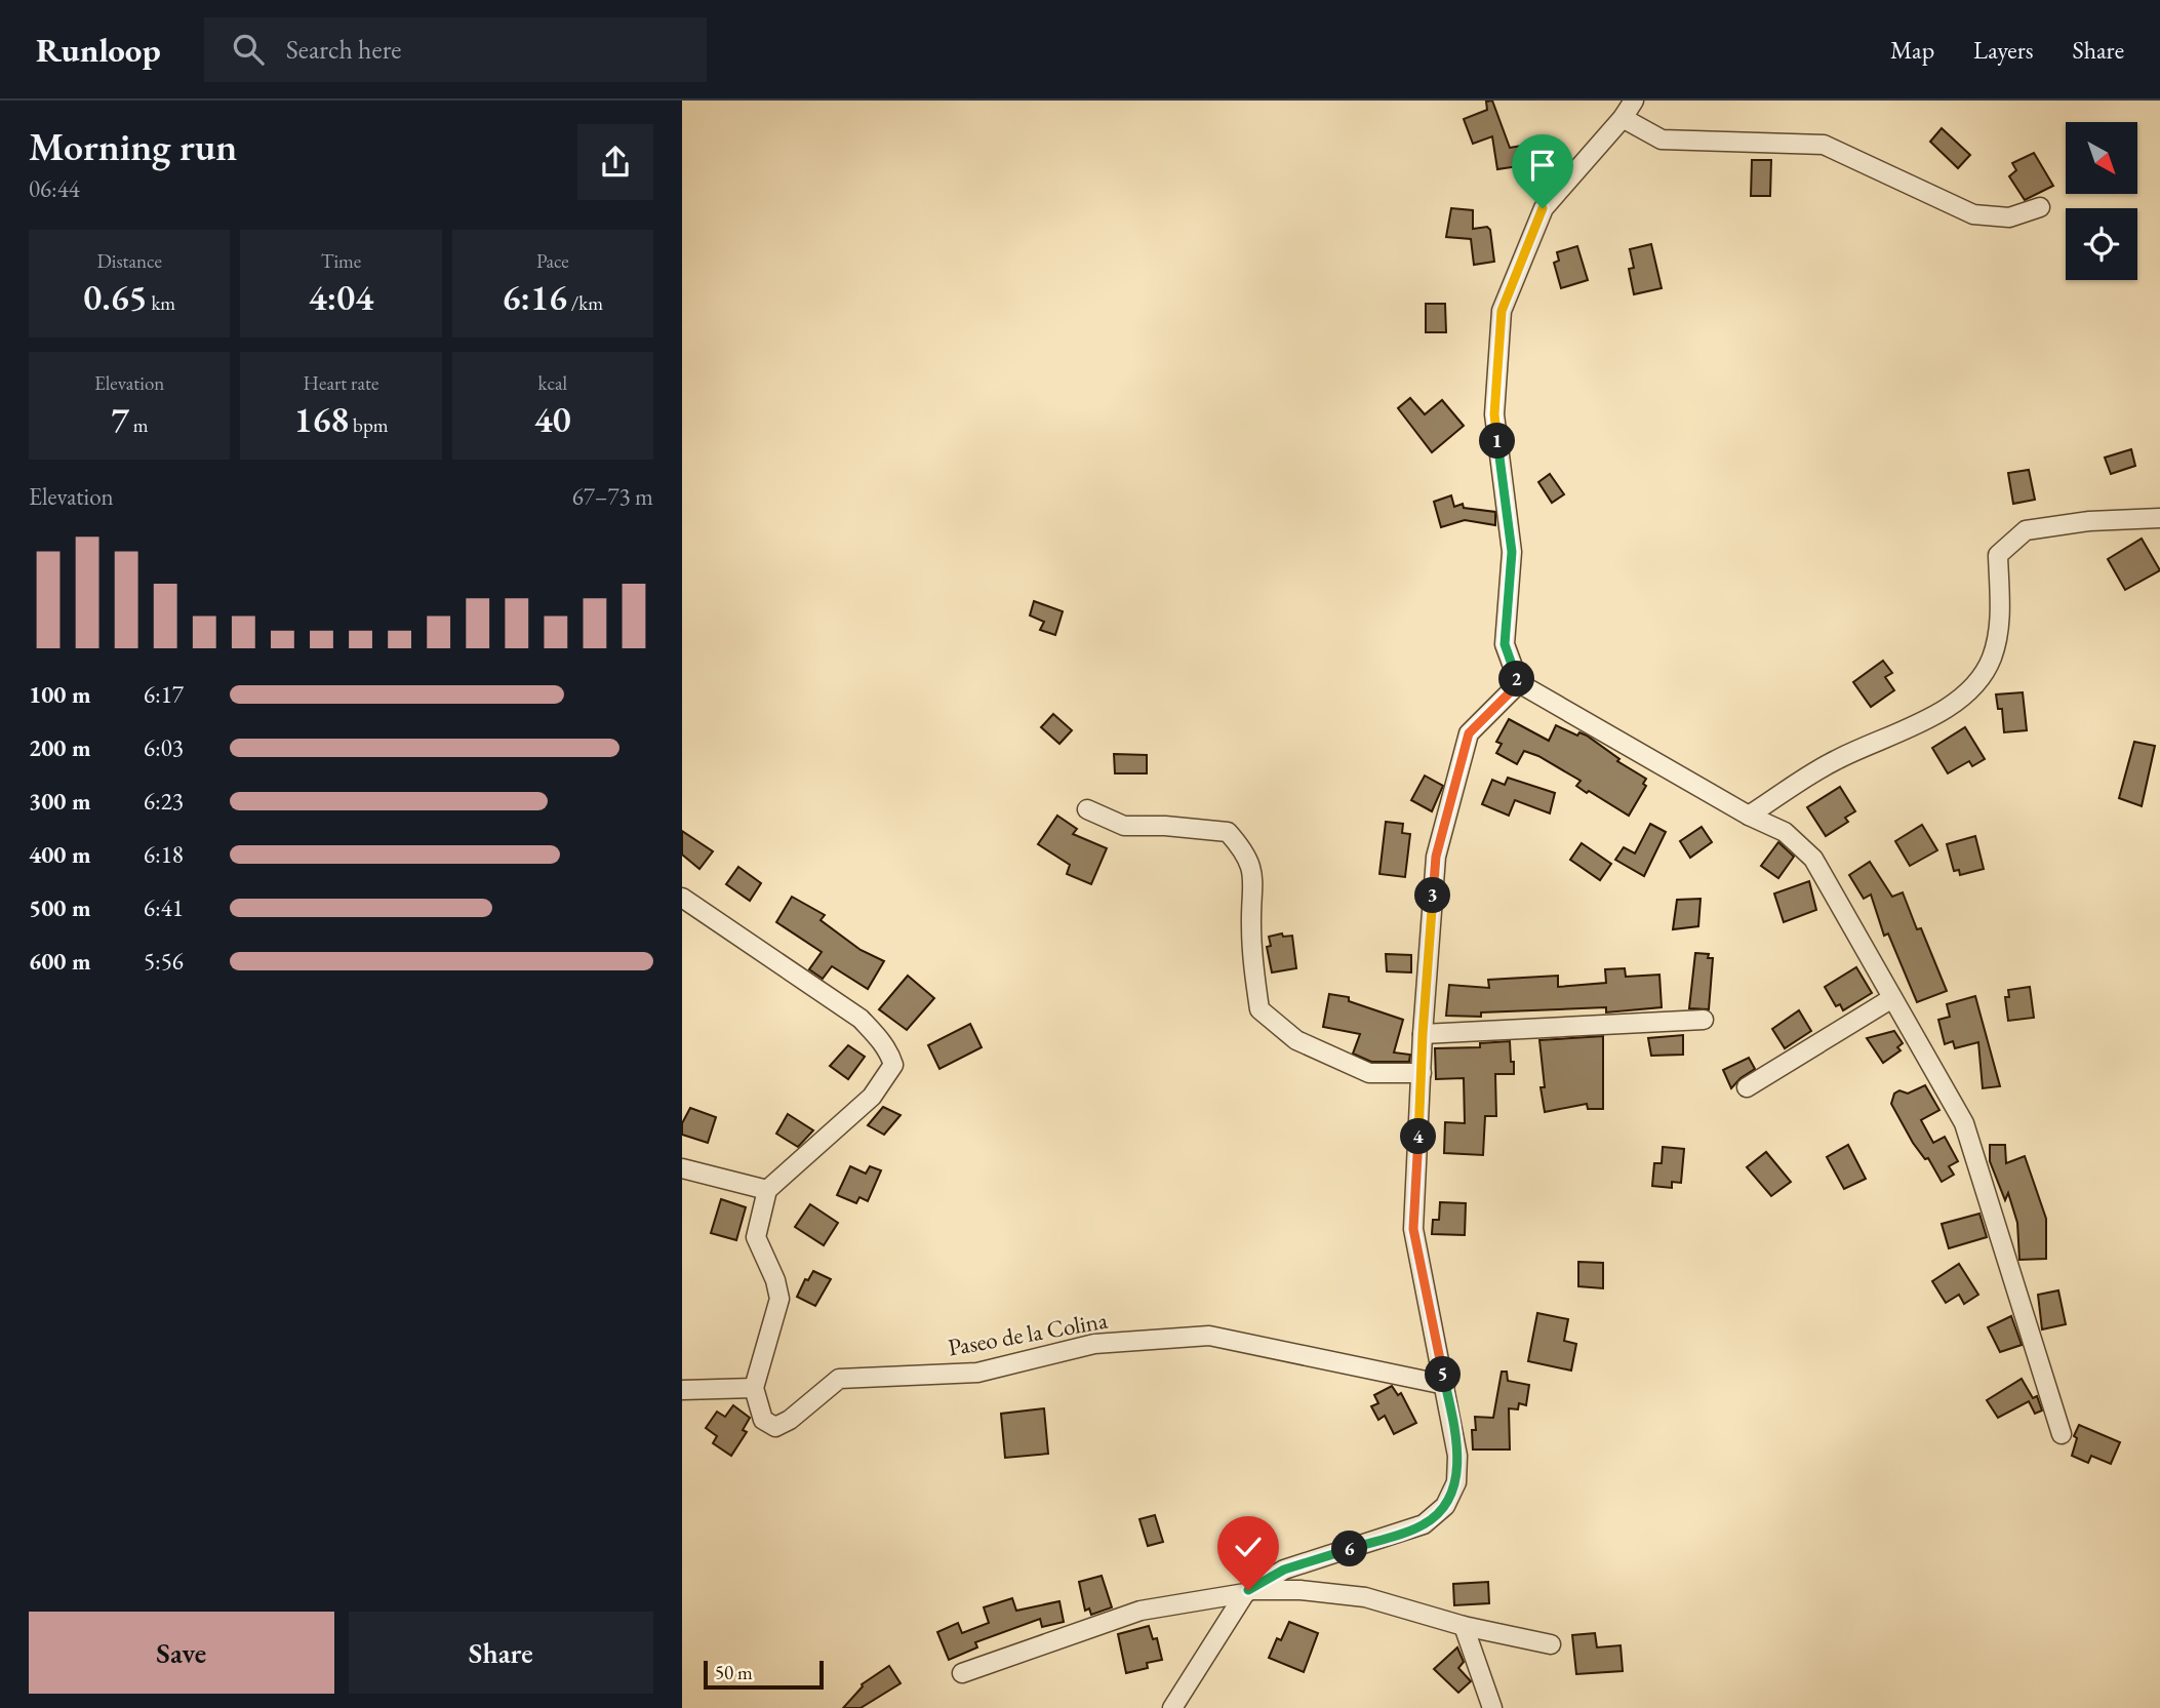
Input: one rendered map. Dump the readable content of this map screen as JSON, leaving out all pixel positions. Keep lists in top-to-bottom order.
{
  "streets": {
    "street": ["Paseo de la Colina"]
  },
  "scale_bar": "50 m",
  "north": "bottom right",
  "page": {
    "header": "Runloop",
    "search": "Search here",
    "nav": ["Map", "Layers", "Share"],
    "heading": ["Morning run", "06:44"],
    "stats": [
      ["Distance", "0.65 km"],
      ["Time", "4:04"],
      ["Pace", "6:16 /km"],
      ["Elevation", "7 m"],
      ["Heart rate", "168 bpm"],
      ["kcal", "40"]
    ],
    "pins": [
      "1",
      "2",
      "3",
      "4",
      "5",
      "6"
    ],
    "chart": ["Elevation", "67–73 m"],
    "list": [
      {
        "name": "100 m",
        "note": "6:17"
      },
      {
        "name": "200 m",
        "note": "6:03"
      },
      {
        "name": "300 m",
        "note": "6:23"
      },
      {
        "name": "400 m",
        "note": "6:18"
      },
      {
        "name": "500 m",
        "note": "6:41"
      },
      {
        "name": "600 m",
        "note": "5:56"
      }
    ],
    "buttons": ["Save", "Share"],
    "scale": "50 m"
  }
}
